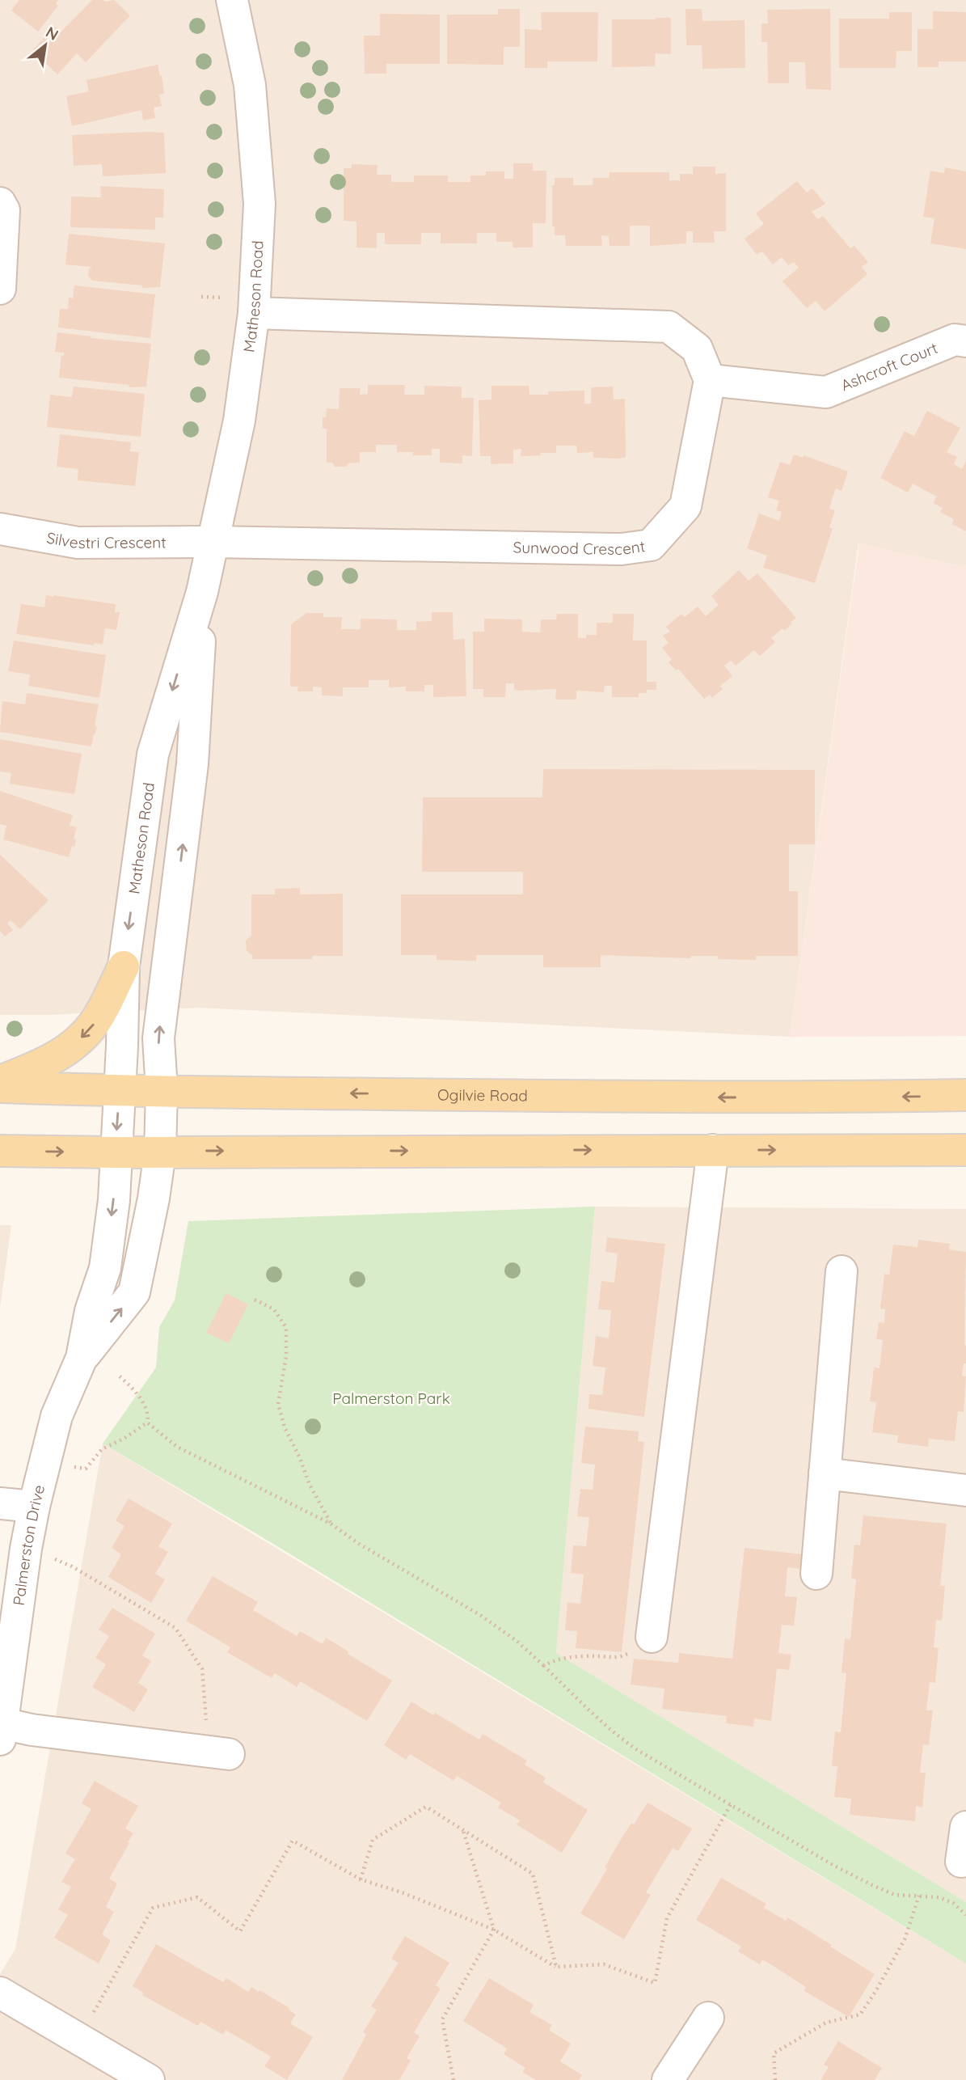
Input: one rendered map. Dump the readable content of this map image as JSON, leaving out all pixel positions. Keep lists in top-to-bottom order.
{
  "streets": {
    "main road": ["Ogilvie Road"],
    "street": [
      "Matheson Road",
      "Ashcroft Court",
      "Silvestri Crescent",
      "Sunwood Crescent",
      "Palmerston Drive"
    ]
  },
  "crossings": [
    ["Matheson Road", "Silvestri Crescent"],
    ["Matheson Road", "Sunwood Crescent"],
    ["Matheson Road", "Ogilvie Road"],
    ["Matheson Road", "Palmerston Drive"],
    ["Ashcroft Court", "Sunwood Crescent"],
    ["Silvestri Crescent", "Sunwood Crescent"],
    ["Ogilvie Road", "Palmerston Drive"]
  ],
  "parks": ["Palmerston Park"],
  "north": "top right"
}
